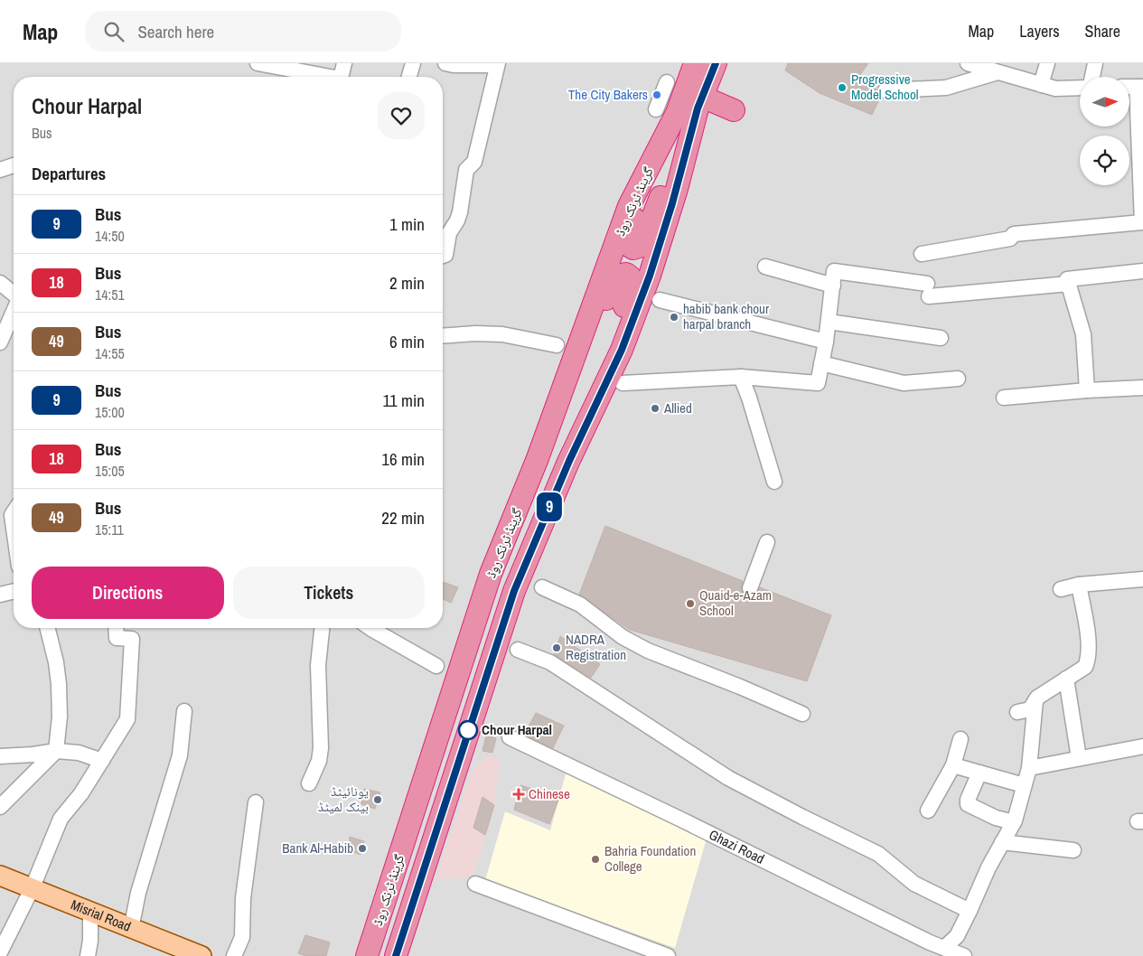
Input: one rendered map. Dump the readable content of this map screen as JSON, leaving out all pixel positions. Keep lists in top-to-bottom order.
{
  "streets": {
    "highway": ["گرینڈ ٹرنک روڈ"],
    "main road": ["Misrial Road"],
    "street": ["Ghazi Road"]
  },
  "places": {
    "other": [
      "Progressive Model School",
      "The City Bakers",
      "habib bank chour harpal branch",
      "Allied",
      "Quaid-e-Azam School",
      "NADRA Registration",
      "Chour Harpal",
      "یونائیٹڈ بینک لمیٹڈ",
      "Bank Al-Habib",
      "Bahria Foundation College"
    ],
    "health": ["Chinese"]
  },
  "lines": ["bus line 9"],
  "north": "right",
  "page": {
    "header": "Map",
    "search": "Search here",
    "nav": ["Map", "Layers", "Share"],
    "on_map": "9",
    "heading": [
      ["Chour Harpal", "Bus"],
      "Departures"
    ],
    "list": [
      {
        "mark": "9",
        "name": "Bus",
        "note": "14:50",
        "value": "1 min"
      },
      {
        "mark": "18",
        "name": "Bus",
        "note": "14:51",
        "value": "2 min"
      },
      {
        "mark": "49",
        "name": "Bus",
        "note": "14:55",
        "value": "6 min"
      },
      {
        "mark": "9",
        "name": "Bus",
        "note": "15:00",
        "value": "11 min"
      },
      {
        "mark": "18",
        "name": "Bus",
        "note": "15:05",
        "value": "16 min"
      },
      {
        "mark": "49",
        "name": "Bus",
        "note": "15:11",
        "value": "22 min"
      }
    ],
    "buttons": ["Directions", "Tickets"]
  }
}
